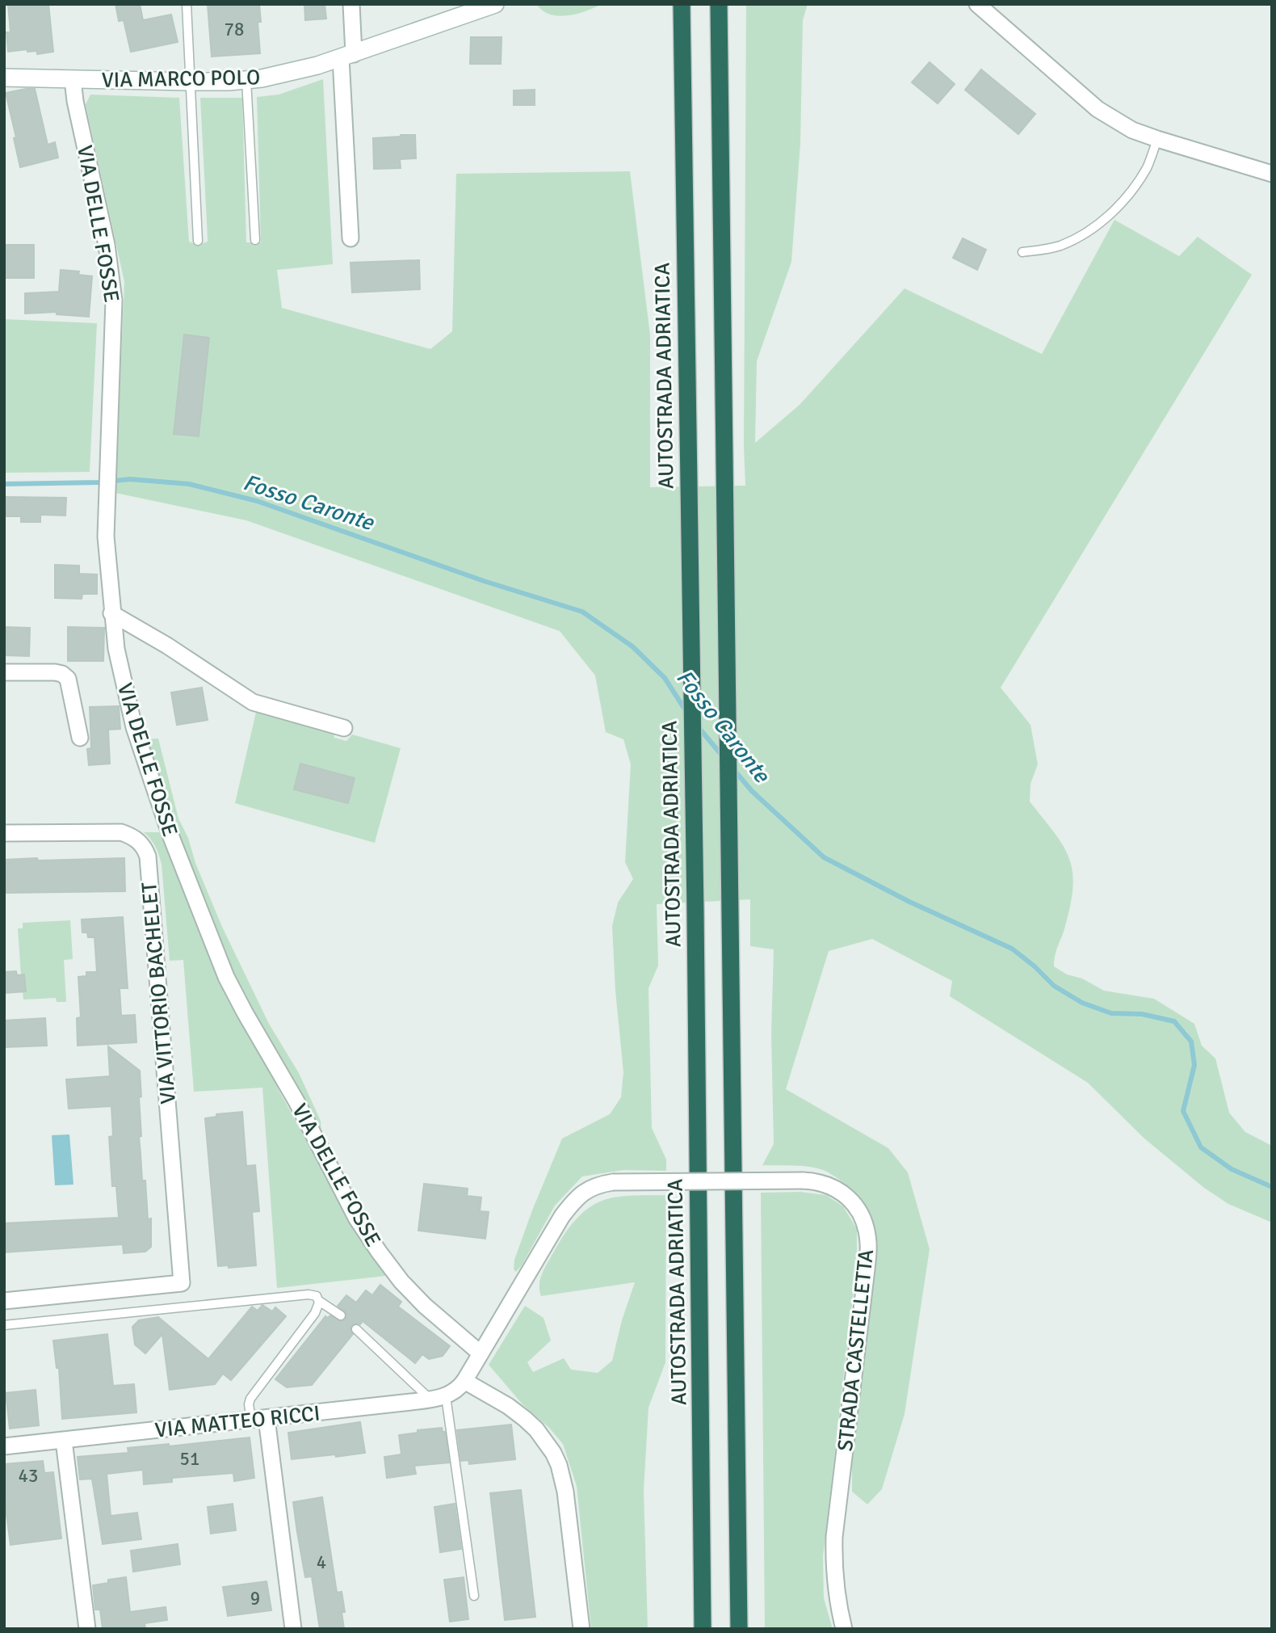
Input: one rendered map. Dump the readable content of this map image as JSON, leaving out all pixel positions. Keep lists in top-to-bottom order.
{
  "streets": {
    "highway": ["AUTOSTRADA ADRIATICA"],
    "street": [
      "VIA MARCO POLO",
      "VIA DELLE FOSSE",
      "VIA VITTORIO BACHELET",
      "STRADA CASTELLETTA",
      "VIA MATTEO RICCI"
    ]
  },
  "crossings": [
    ["VIA MARCO POLO", "VIA DELLE FOSSE"],
    ["VIA DELLE FOSSE", "STRADA CASTELLETTA"]
  ],
  "water": ["Fosso Caronte"],
  "house_numbers": [
    "78",
    "51",
    "43",
    "4",
    "9"
  ]
}
